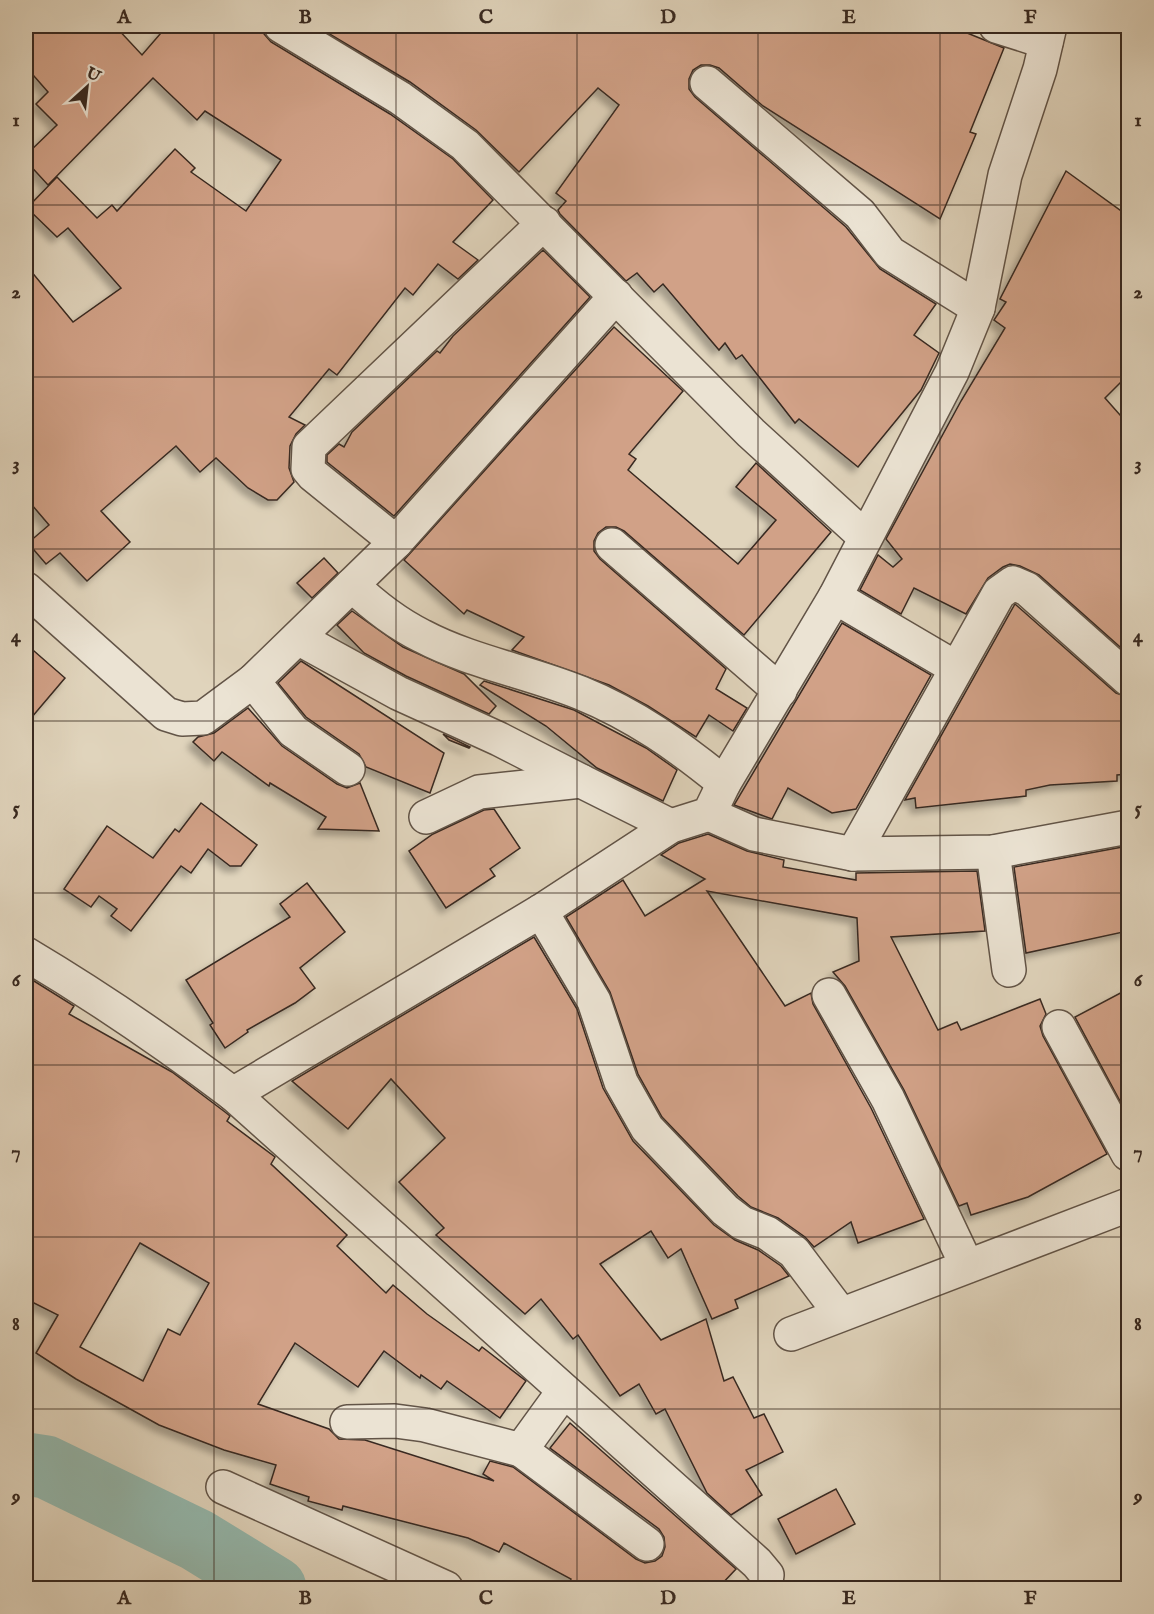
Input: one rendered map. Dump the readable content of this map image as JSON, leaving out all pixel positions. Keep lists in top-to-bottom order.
{
  "north": "top right",
  "grid": {
    "columns": [
      "A",
      "B",
      "C",
      "D",
      "E",
      "F"
    ],
    "rows": [
      "1",
      "2",
      "3",
      "4",
      "5",
      "6",
      "7",
      "8",
      "9"
    ]
  }
}
